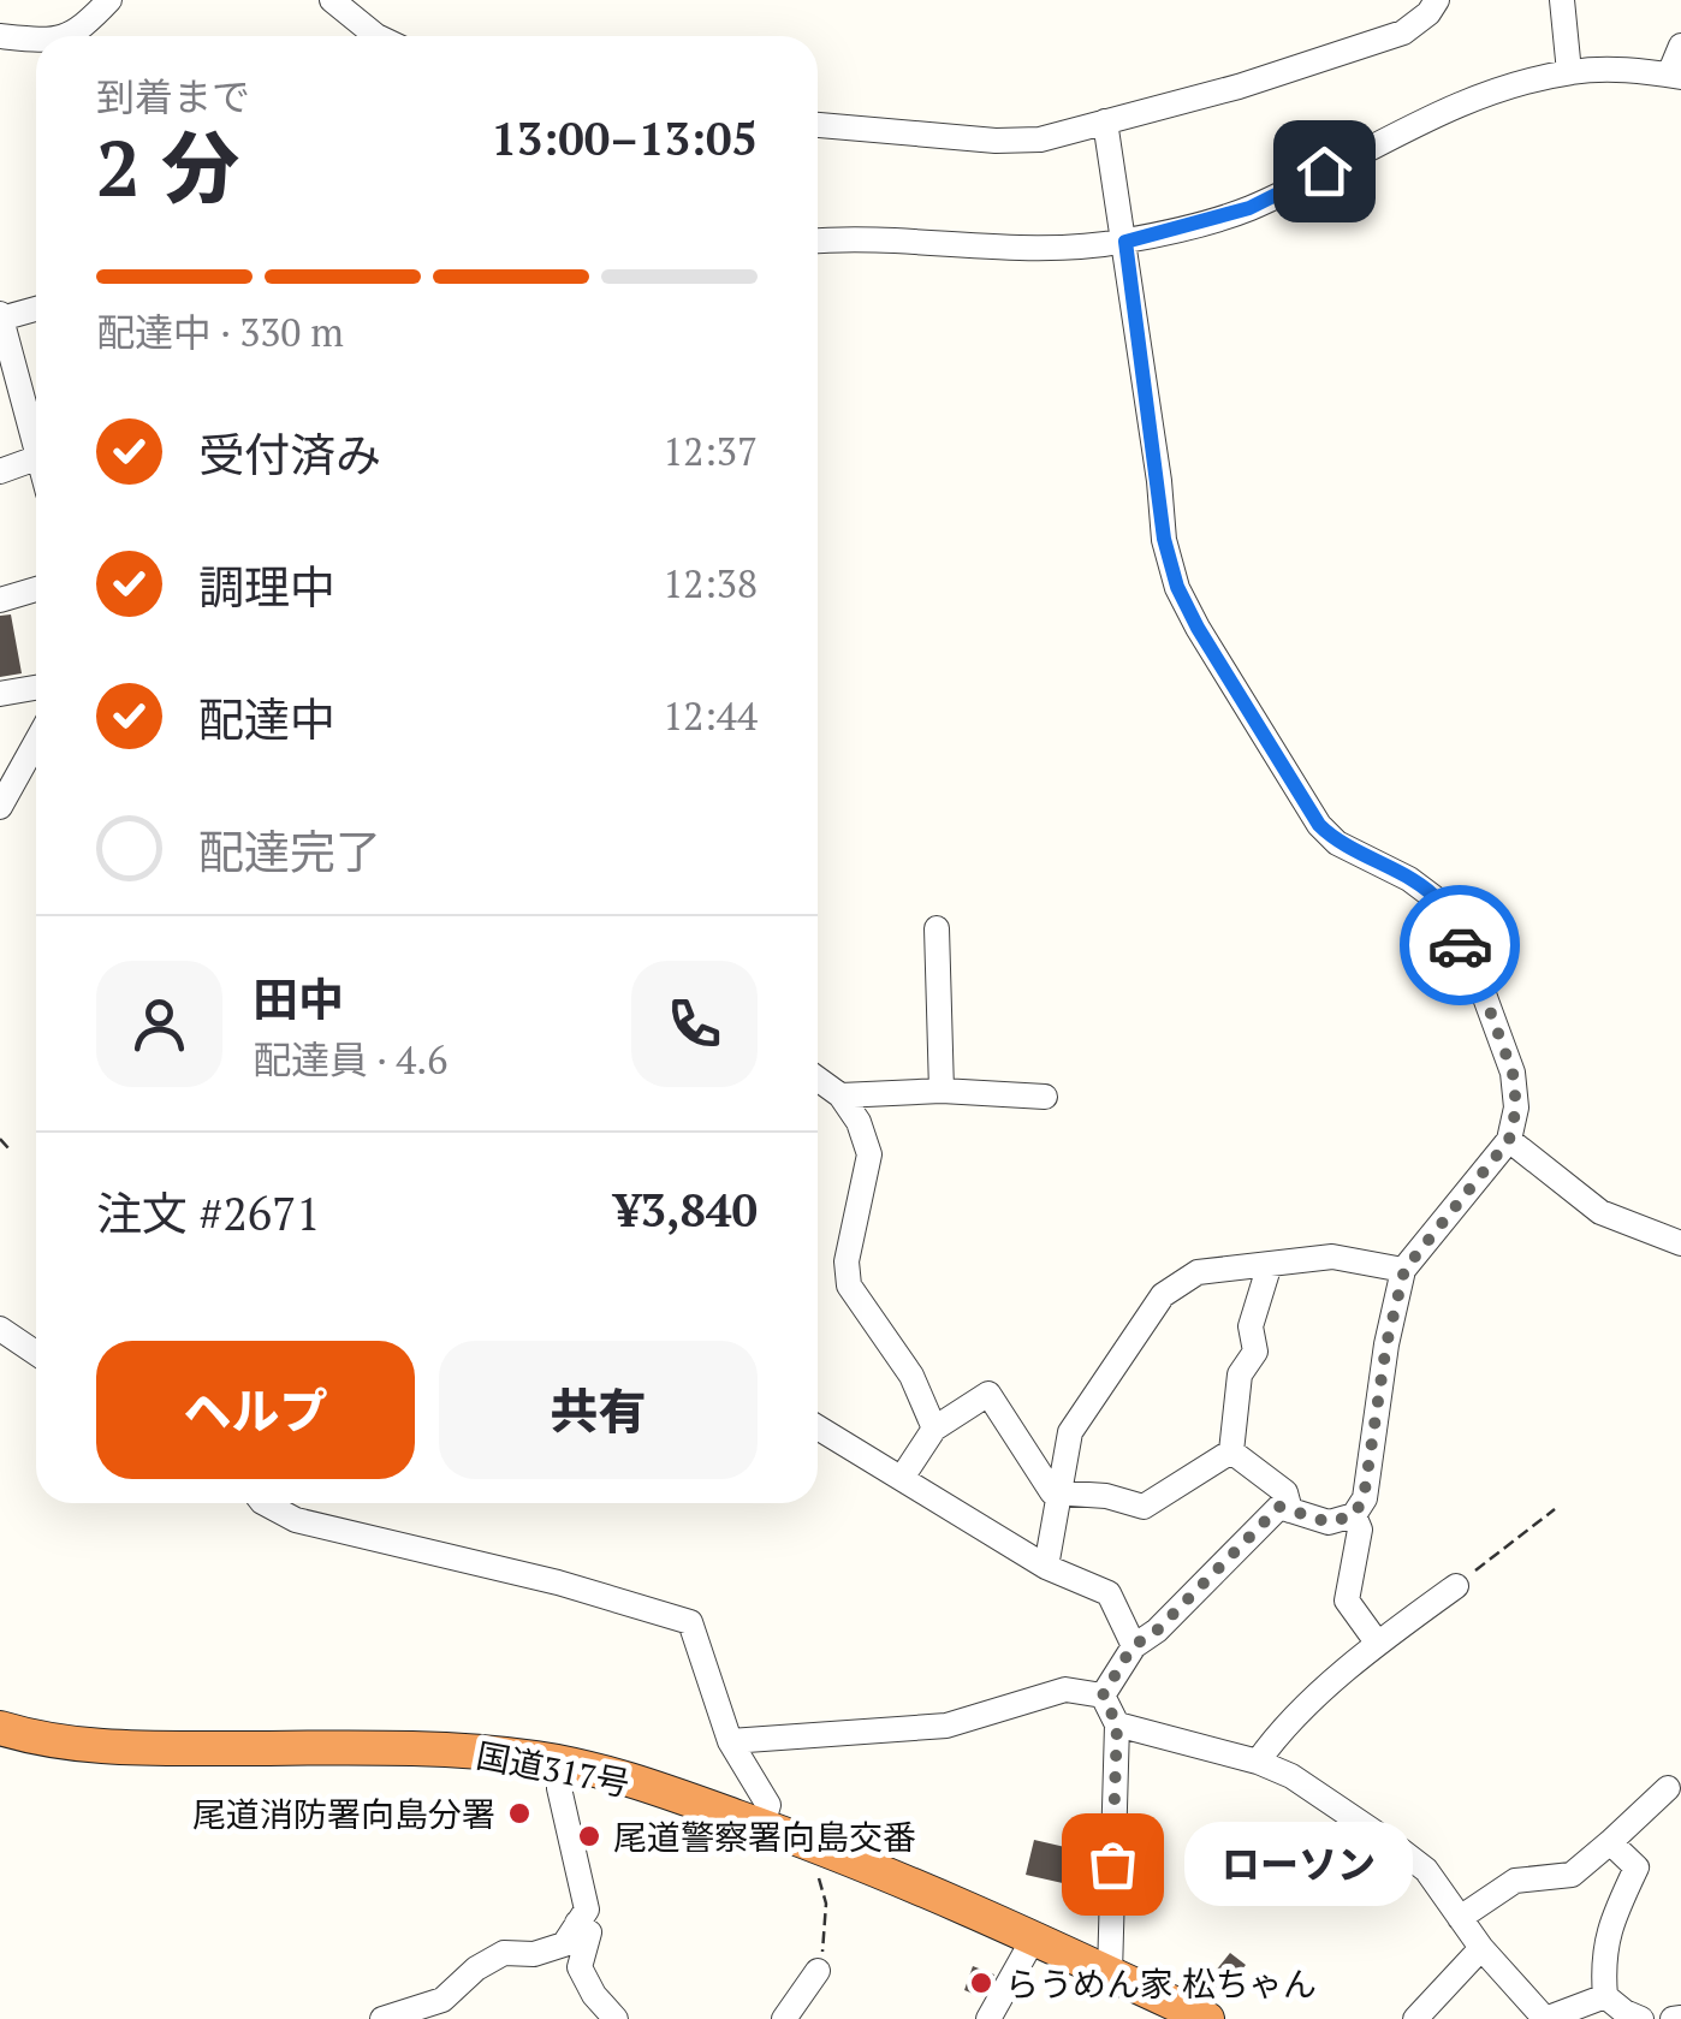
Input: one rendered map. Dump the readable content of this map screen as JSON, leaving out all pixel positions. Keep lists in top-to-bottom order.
{
  "streets": {
    "highway": ["国道317号"]
  },
  "places": [
    "尾道消防署向島分署",
    "尾道警察署向島交番",
    "ローソン",
    "らうめん家 松ちゃん"
  ],
  "page": {
    "heading": ["2 分", "到着まで", "13:00–13:05"],
    "panel": [
      "田中",
      "配達員 · 4.6",
      "注文 #2671",
      "¥3,840"
    ],
    "bar": "配達中 · 330 m",
    "list": [
      ["受付済み", "12:37"],
      ["調理中", "12:38"],
      ["配達中", "12:44"],
      "配達完了"
    ],
    "buttons": ["ヘルプ", "共有"],
    "bubble": "ローソン"
  }
}
